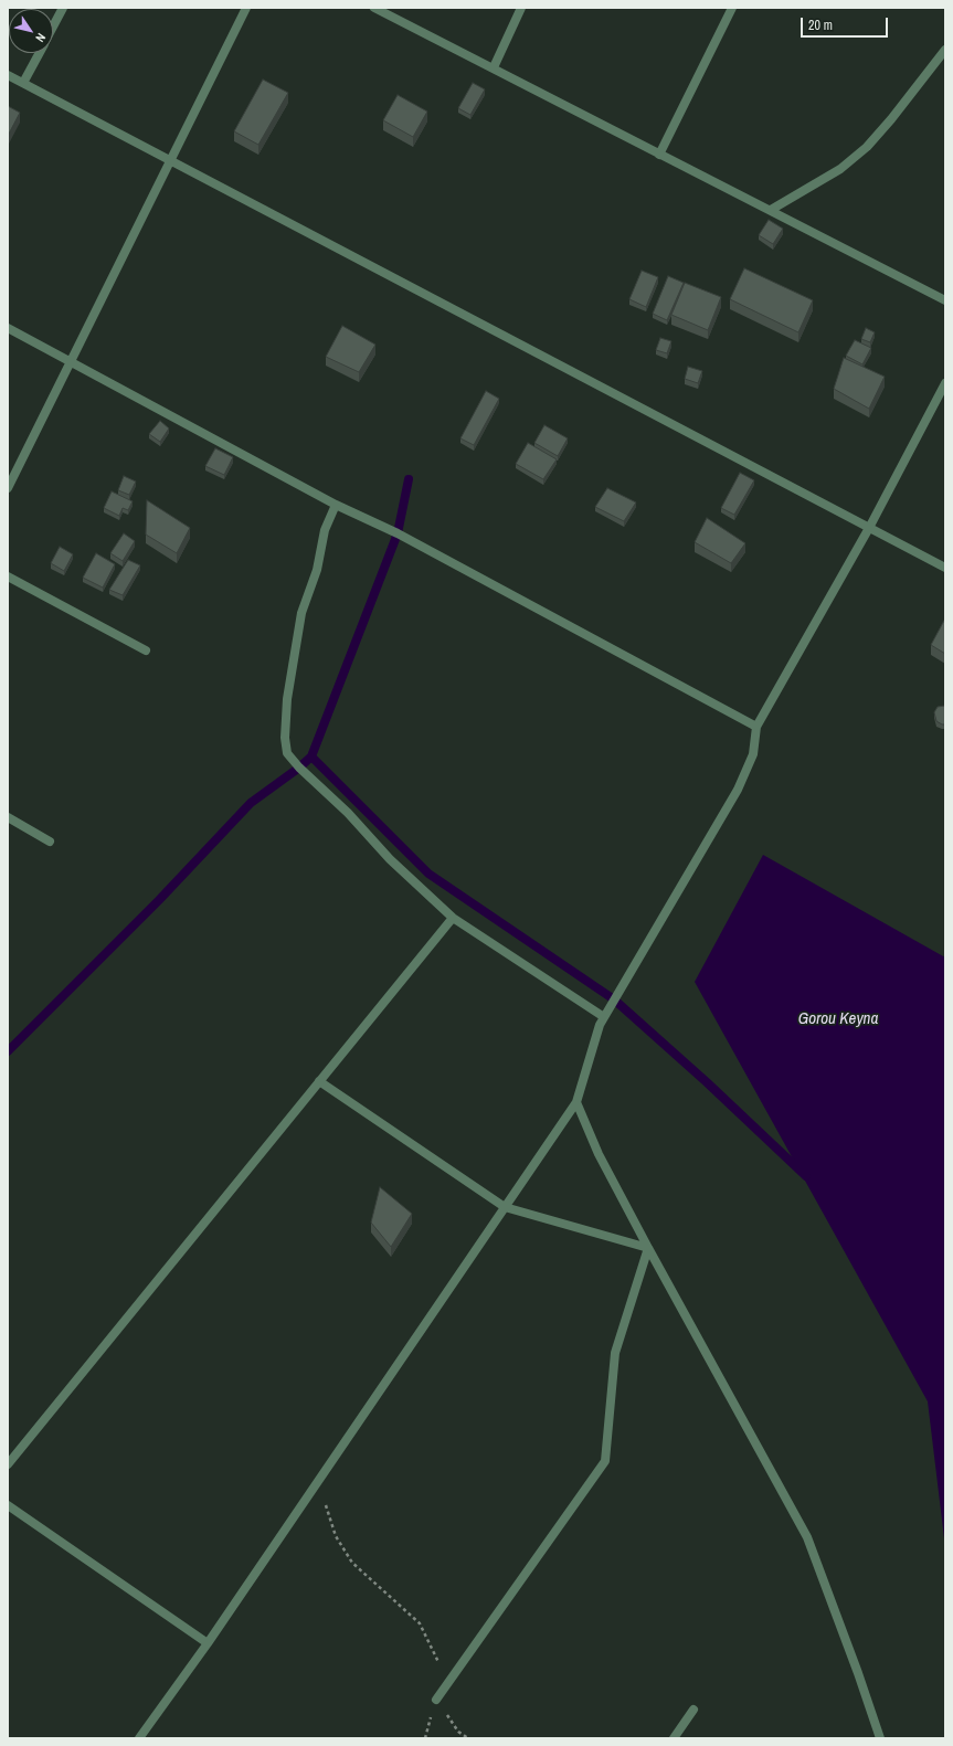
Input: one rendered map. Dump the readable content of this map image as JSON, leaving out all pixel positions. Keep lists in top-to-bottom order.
{
  "water": ["Gorou Keyna"],
  "scale_bar": "20 m",
  "north": "bottom right"
}
